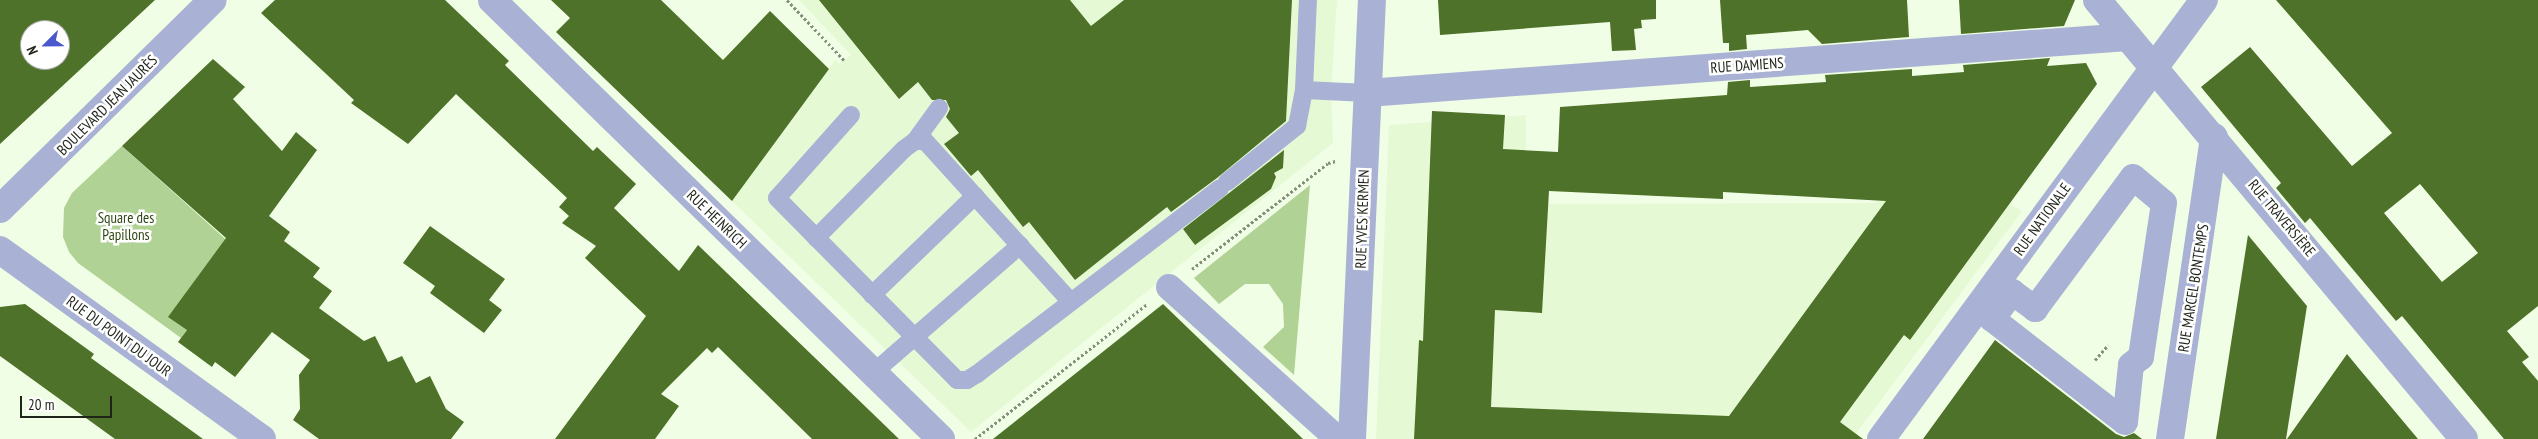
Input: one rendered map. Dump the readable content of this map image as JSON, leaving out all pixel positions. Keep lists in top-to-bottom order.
{
  "streets": {
    "street": [
      "RUE DAMIENS",
      "BOULEVARD JEAN JAURÈS",
      "RUE TRAVERSIÈRE",
      "RUE HEINRICH",
      "RUE YVES KERMEN",
      "RUE NATIONALE",
      "RUE MARCEL BONTEMPS",
      "RUE DU POINT DU JOUR"
    ]
  },
  "crossings": [
    ["RUE DAMIENS", "RUE TRAVERSIÈRE"],
    ["RUE DAMIENS", "RUE YVES KERMEN"],
    ["RUE TRAVERSIÈRE", "RUE NATIONALE"],
    ["RUE TRAVERSIÈRE", "RUE MARCEL BONTEMPS"]
  ],
  "parks": ["Square des Papillons"],
  "scale_bar": "20 m",
  "north": "bottom left"
}
